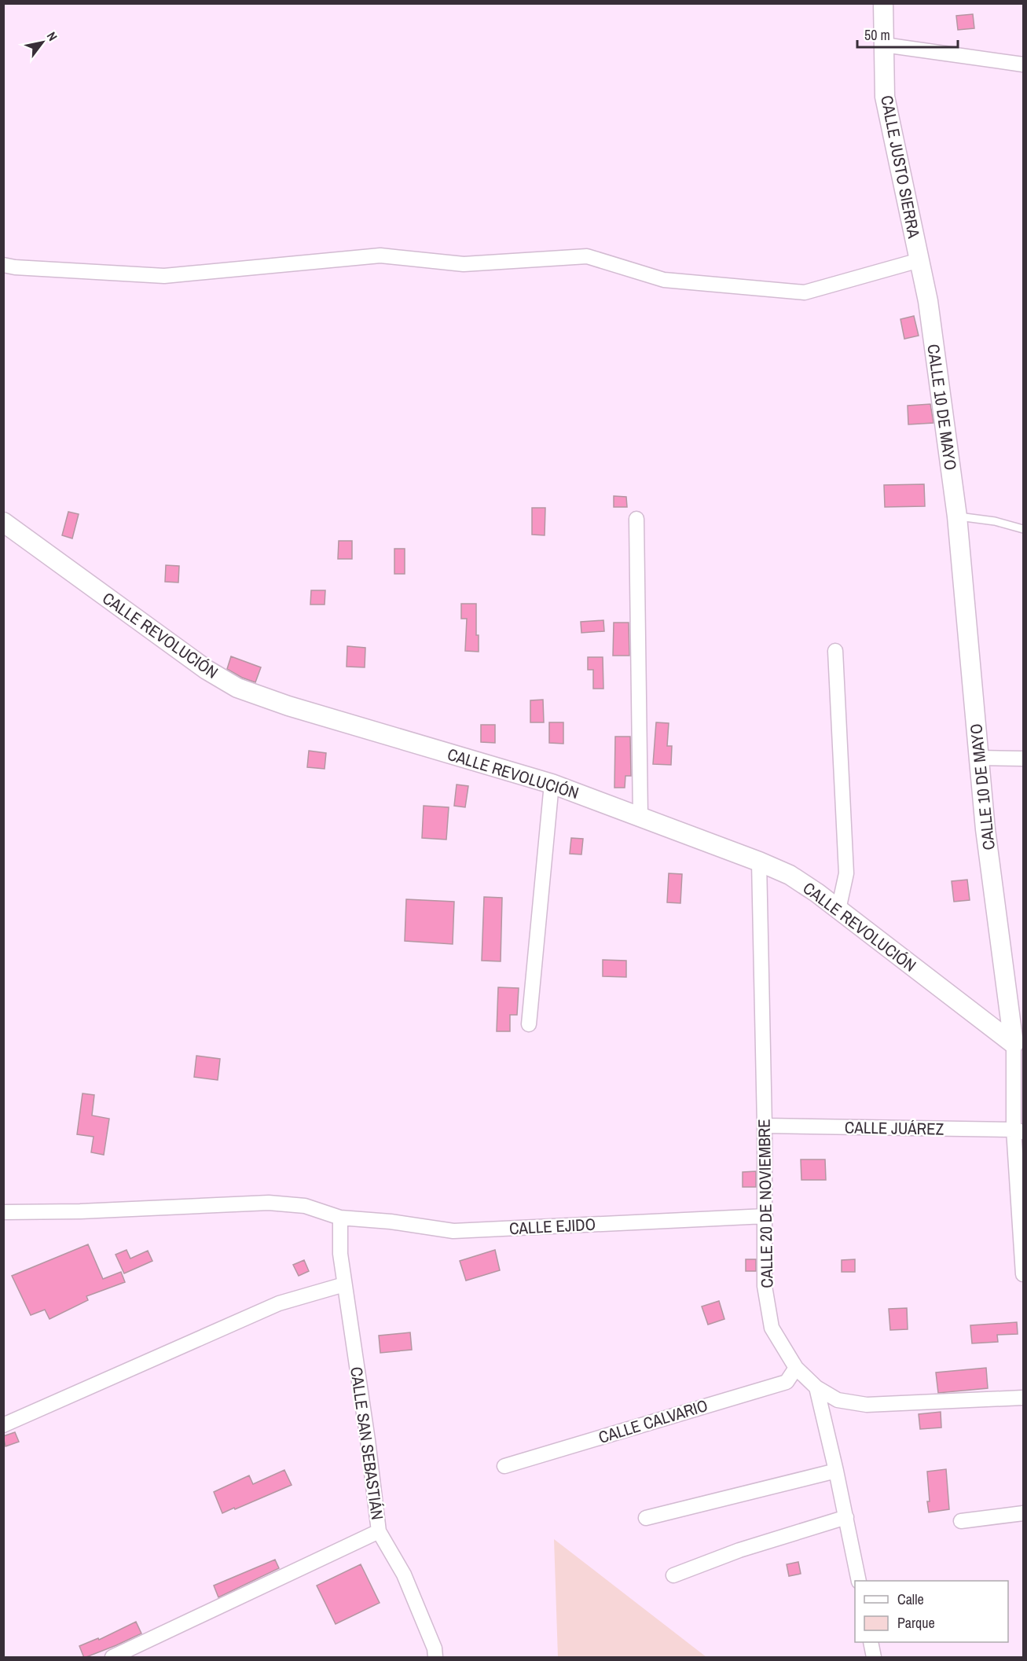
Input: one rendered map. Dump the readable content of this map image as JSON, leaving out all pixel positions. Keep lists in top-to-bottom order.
{
  "streets": {
    "street": [
      "CALLE JUSTO SIERRA",
      "CALLE 10 DE MAYO",
      "CALLE REVOLUCIÓN",
      "CALLE JUÁREZ",
      "CALLE 20 DE NOVIEMBRE",
      "CALLE EJIDO",
      "CALLE CALVARIO",
      "CALLE SAN SEBASTIÁN"
    ]
  },
  "crossings": [
    ["CALLE JUSTO SIERRA", "CALLE 10 DE MAYO"],
    ["CALLE 10 DE MAYO", "CALLE REVOLUCIÓN"],
    ["CALLE 10 DE MAYO", "CALLE JUÁREZ"],
    ["CALLE REVOLUCIÓN", "CALLE 20 DE NOVIEMBRE"],
    ["CALLE JUÁREZ", "CALLE 20 DE NOVIEMBRE"],
    ["CALLE 20 DE NOVIEMBRE", "CALLE EJIDO"],
    ["CALLE 20 DE NOVIEMBRE", "CALLE CALVARIO"],
    ["CALLE EJIDO", "CALLE SAN SEBASTIÁN"]
  ],
  "legend": ["Calle", "Parque"],
  "scale_bar": "50 m",
  "north": "top right"
}
